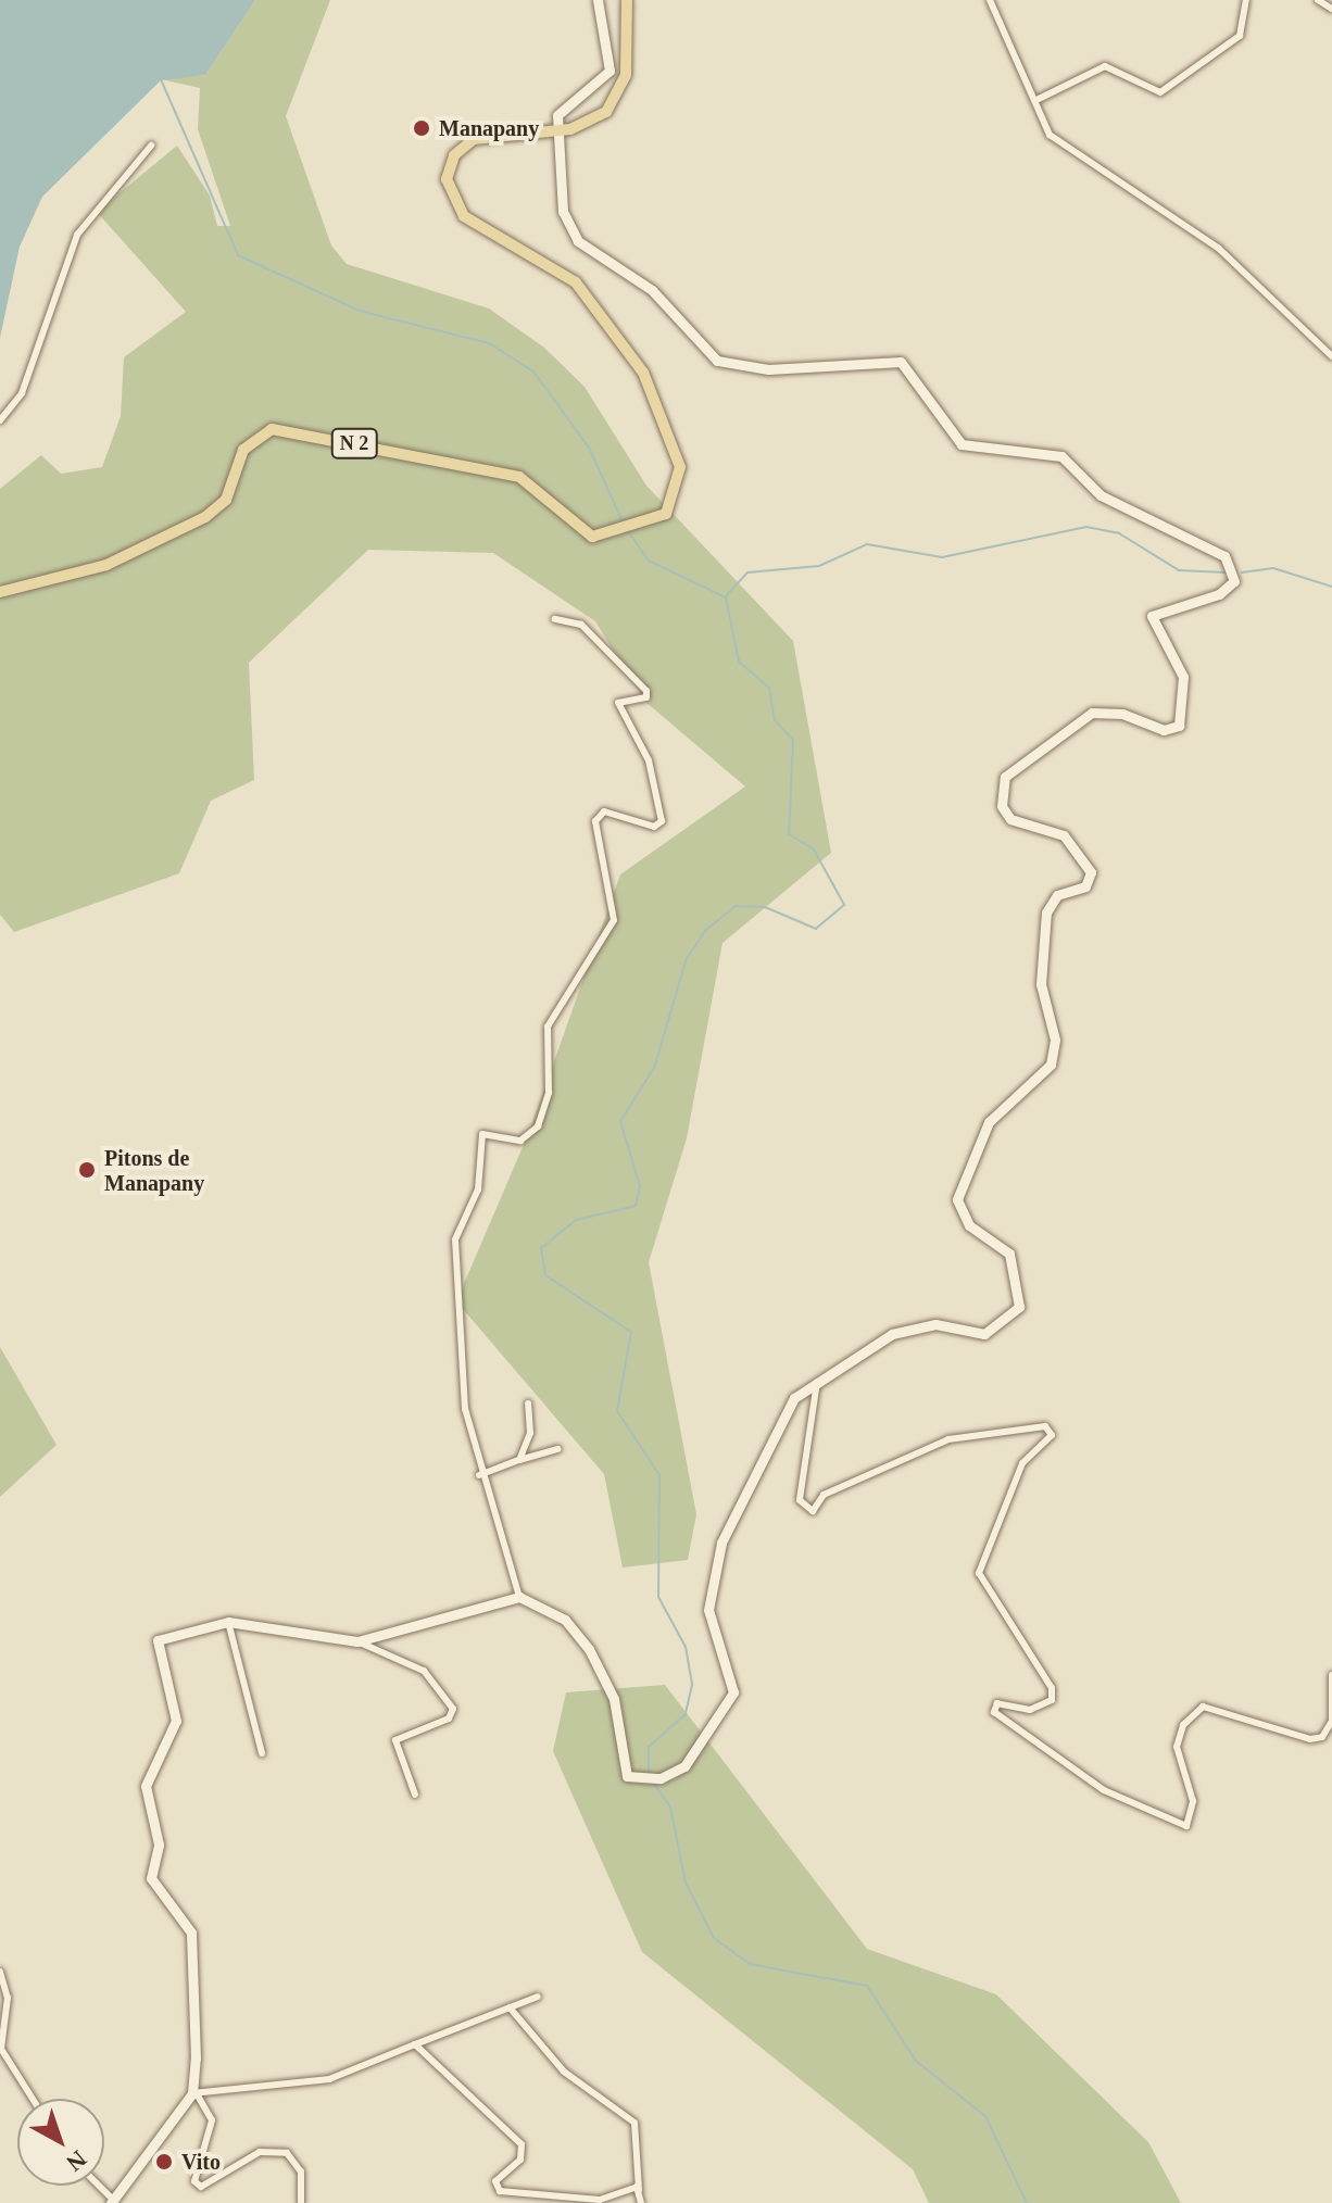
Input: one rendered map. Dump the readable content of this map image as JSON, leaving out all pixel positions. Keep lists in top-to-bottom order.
{
  "streets": {
    "main road": ["N 2"]
  },
  "places": ["Manapany", "Pitons de Manapany", "Vito"],
  "north": "bottom right"
}
